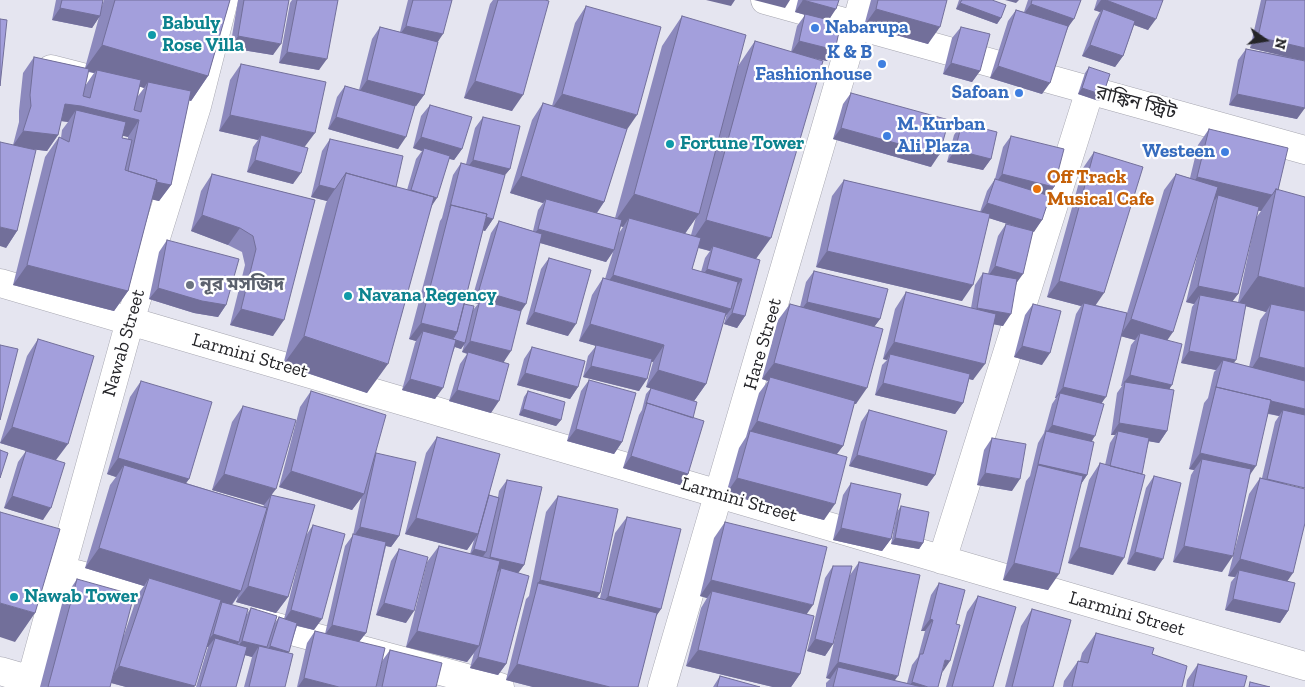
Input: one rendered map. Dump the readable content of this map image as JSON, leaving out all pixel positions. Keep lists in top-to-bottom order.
{
  "streets": {
    "street": [
      "রাঙ্কিন স্ট্রিট",
      "Nawab Street",
      "Hare Street",
      "Larmini Street"
    ]
  },
  "crossings": [
    ["রাঙ্কিন স্ট্রিট", "Hare Street"],
    ["Nawab Street", "Larmini Street"],
    ["Hare Street", "Larmini Street"]
  ],
  "places": [
    "Nabarupa",
    "Babuly Rose Villa",
    "K & B Fashionhouse",
    "Safoan",
    "M. Kurban Ali Plaza",
    "Fortune Tower",
    "Westeen",
    "Off Track Musical Cafe",
    "নূর মসজিদ",
    "Navana Regency",
    "Nawab Tower"
  ],
  "north": "right"
}
